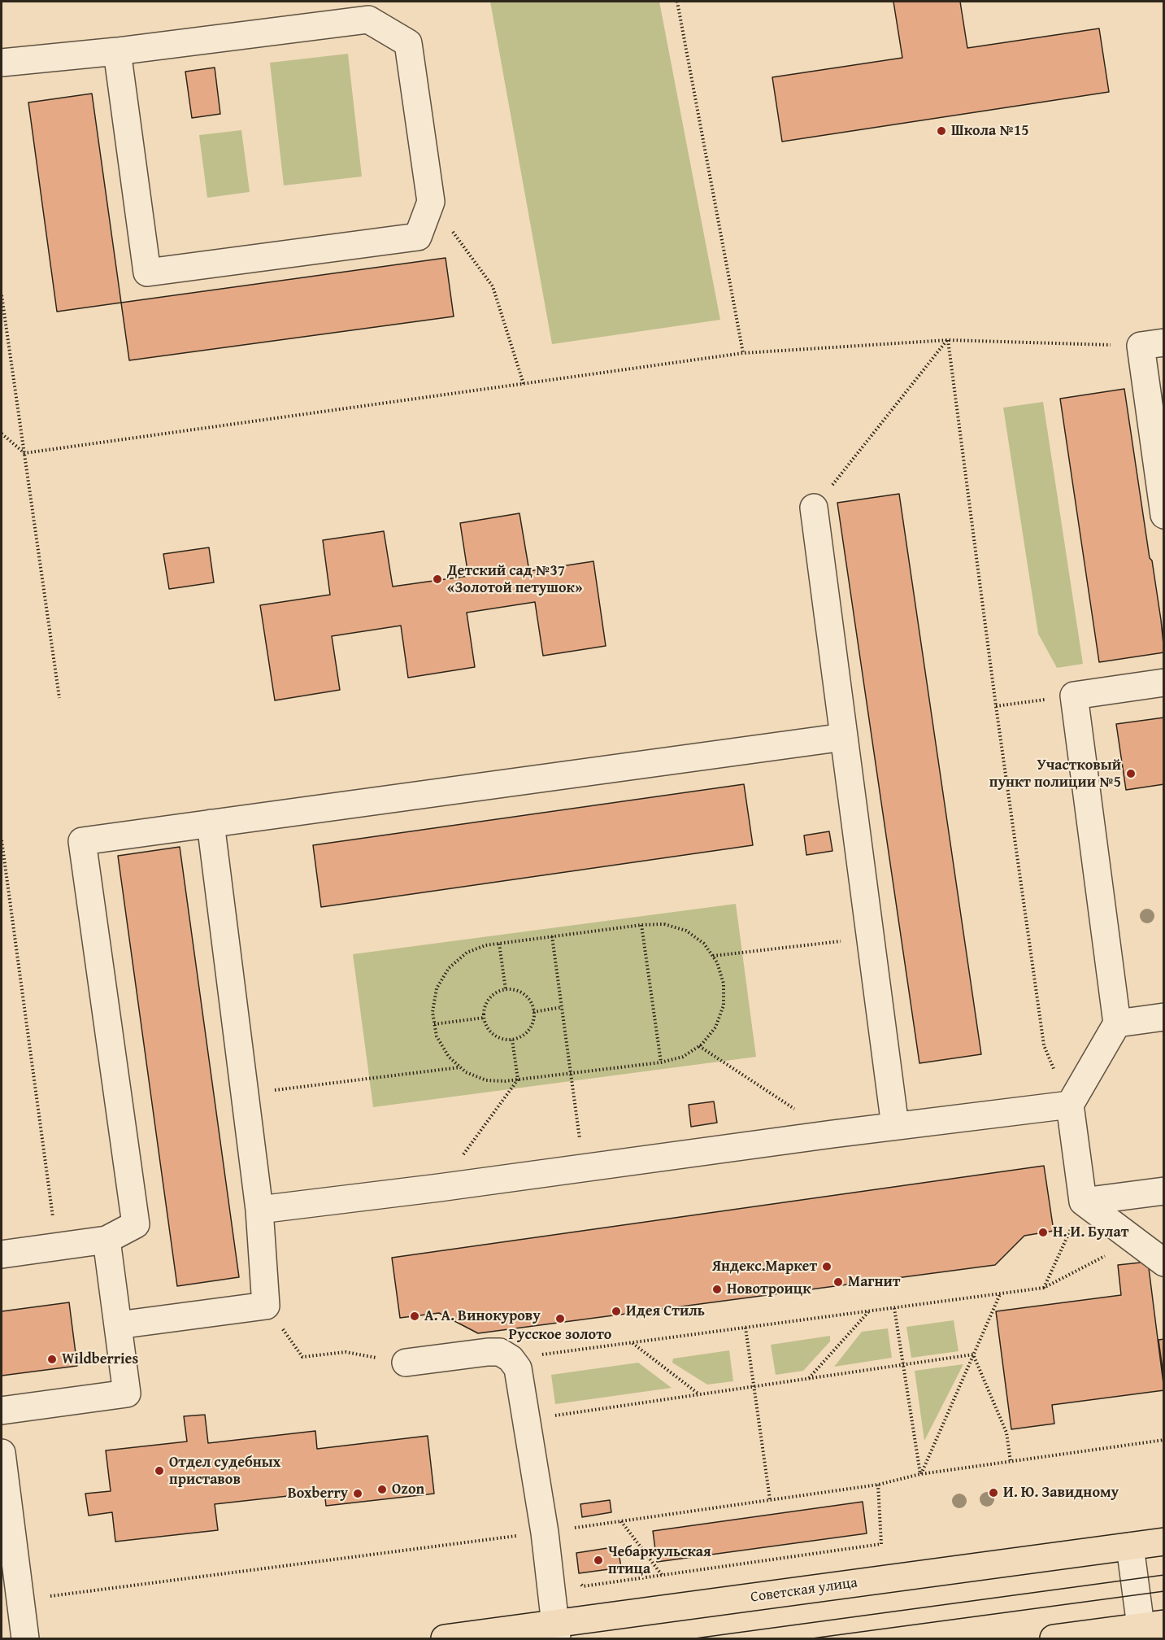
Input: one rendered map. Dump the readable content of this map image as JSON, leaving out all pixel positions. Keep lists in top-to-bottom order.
{
  "streets": {
    "main road": ["Советская улица"]
  },
  "places": [
    "Школа №15",
    "Детский сад №37 «Золотой петушок»",
    "Участковый пункт полиции №5",
    "Н. И. Булат",
    "Яндекс.Маркет",
    "Магнит",
    "Новотроицк",
    "Идея Стиль",
    "А. А. Винокурову",
    "Русское золото",
    "Wildberries",
    "Отдел судебных приставов",
    "Ozon",
    "И. Ю. Завидному",
    "Boxberry",
    "Чебаркульская птица"
  ]
}
